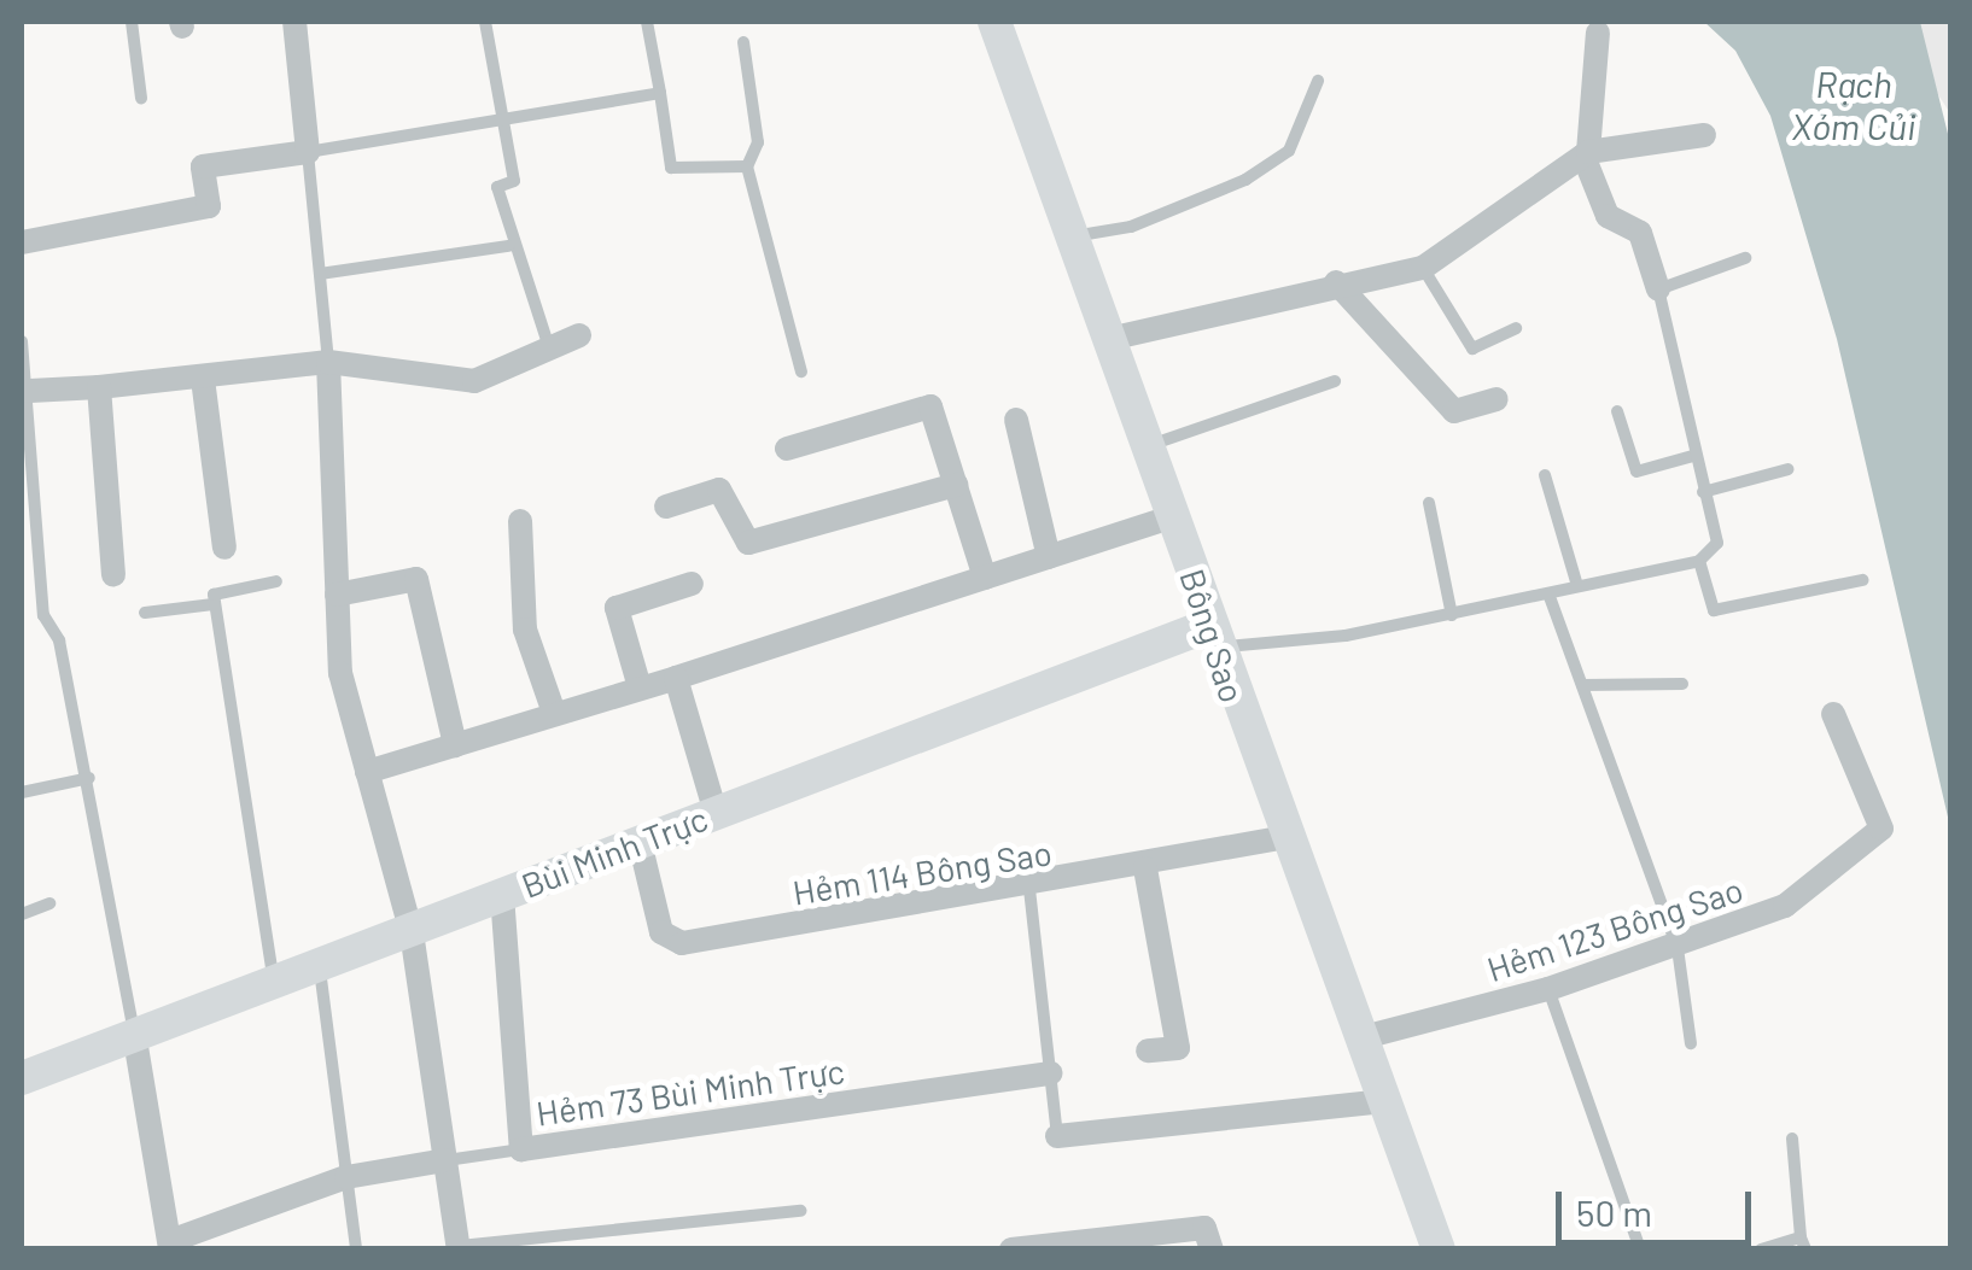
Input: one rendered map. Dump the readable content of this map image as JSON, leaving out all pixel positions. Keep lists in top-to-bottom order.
{
  "streets": {
    "street": [
      "Bông Sao",
      "Bùi Minh Trực",
      "Hẻm 114 Bông Sao",
      "Hẻm 123 Bông Sao",
      "Hẻm 73 Bùi Minh Trực"
    ]
  },
  "crossings": [
    ["Bông Sao", "Bùi Minh Trực"],
    ["Bông Sao", "Hẻm 114 Bông Sao"],
    ["Bông Sao", "Hẻm 123 Bông Sao"],
    ["Bùi Minh Trực", "Hẻm 114 Bông Sao"],
    ["Bùi Minh Trực", "Hẻm 73 Bùi Minh Trực"]
  ],
  "water": ["Rạch Xóm Củi"],
  "scale_bar": "50 m"
}
